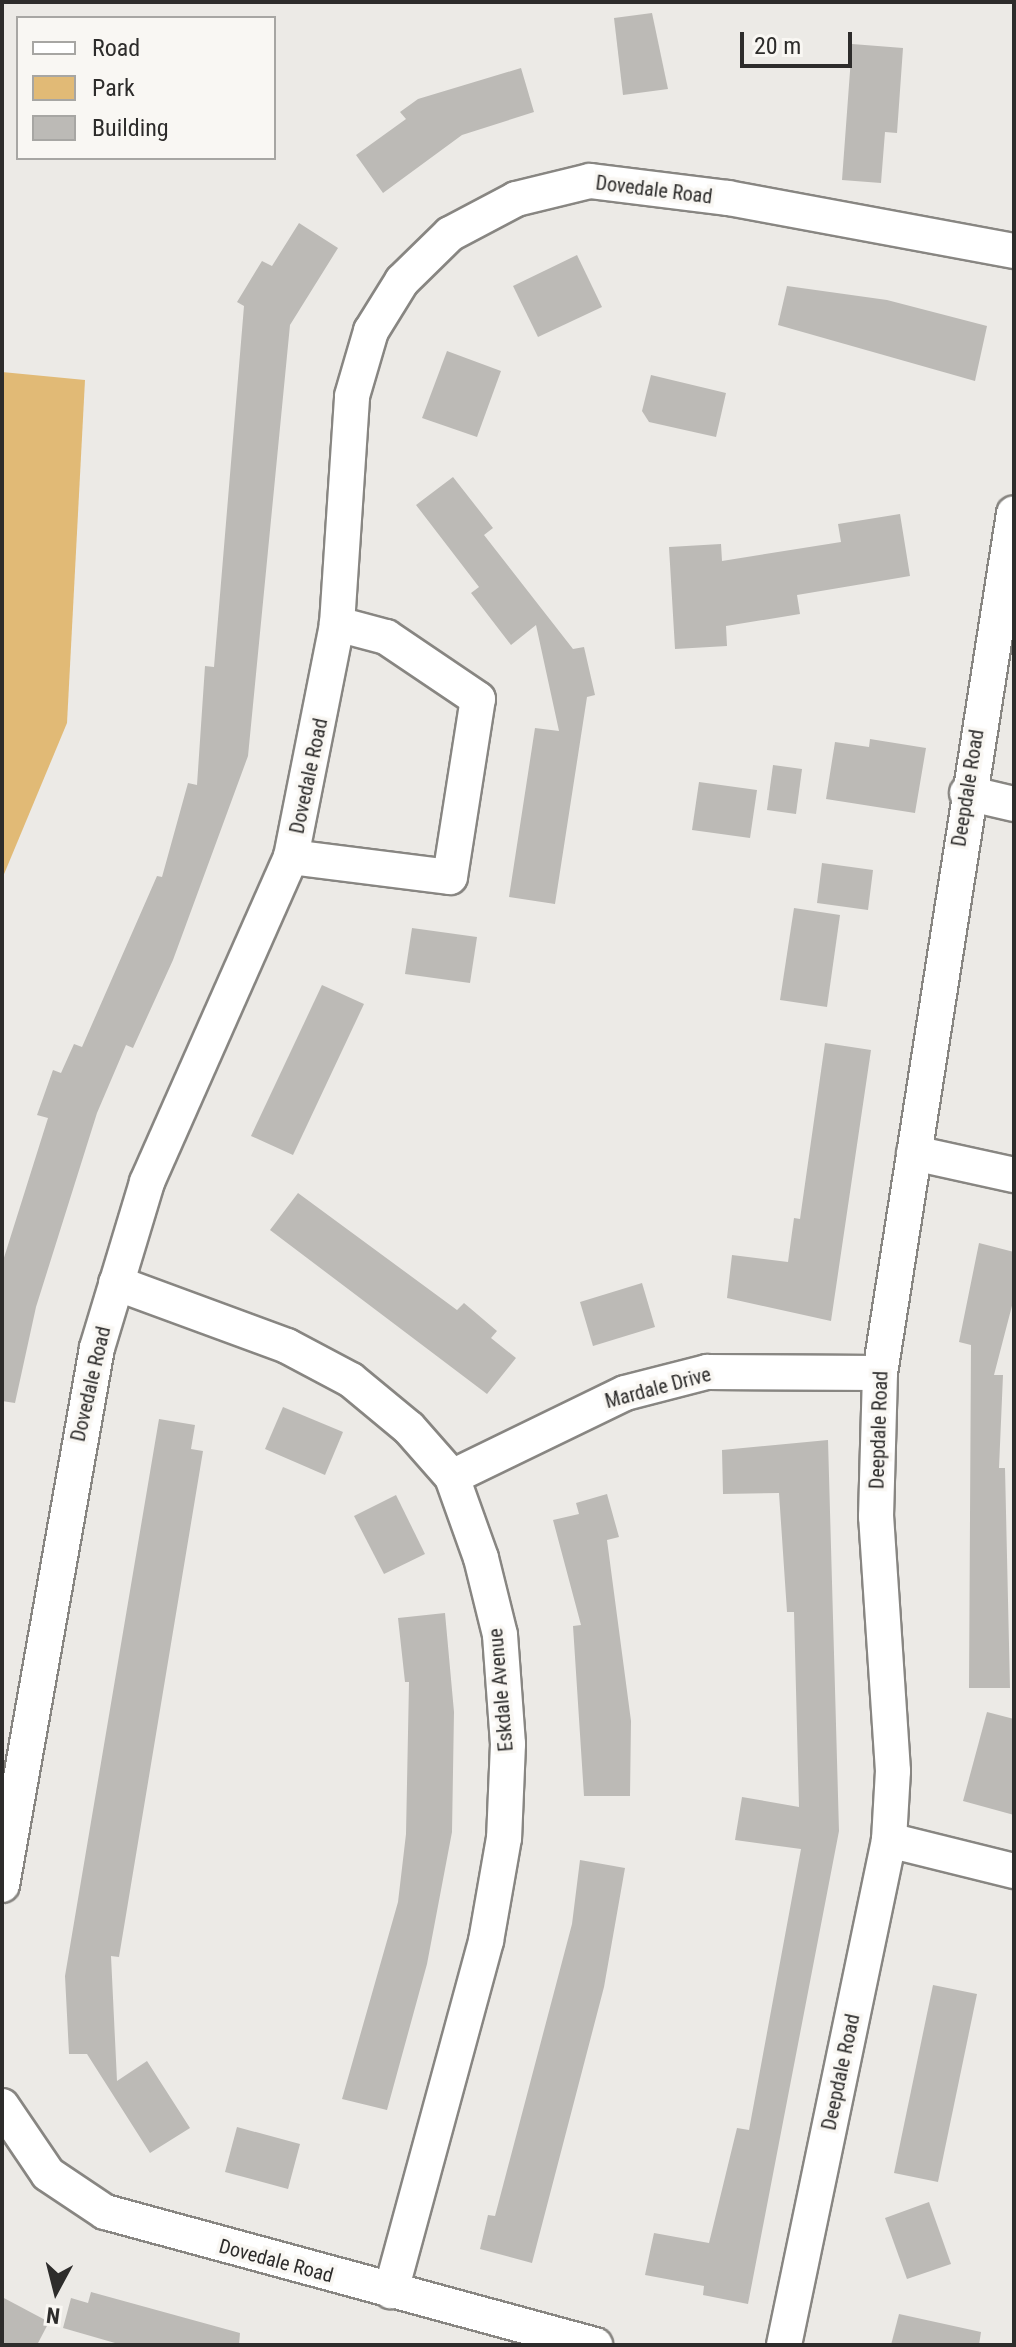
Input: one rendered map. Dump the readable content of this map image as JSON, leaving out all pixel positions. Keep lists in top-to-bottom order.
{
  "streets": {
    "street": [
      "Dovedale Road",
      "Deepdale Road",
      "Mardale Drive",
      "Eskdale Avenue"
    ]
  },
  "crossings": [
    ["Dovedale Road", "Eskdale Avenue"],
    ["Deepdale Road", "Mardale Drive"],
    ["Mardale Drive", "Eskdale Avenue"]
  ],
  "legend": ["Road", "Park", "Building"],
  "scale_bar": "20 m",
  "north": "bottom"
}
